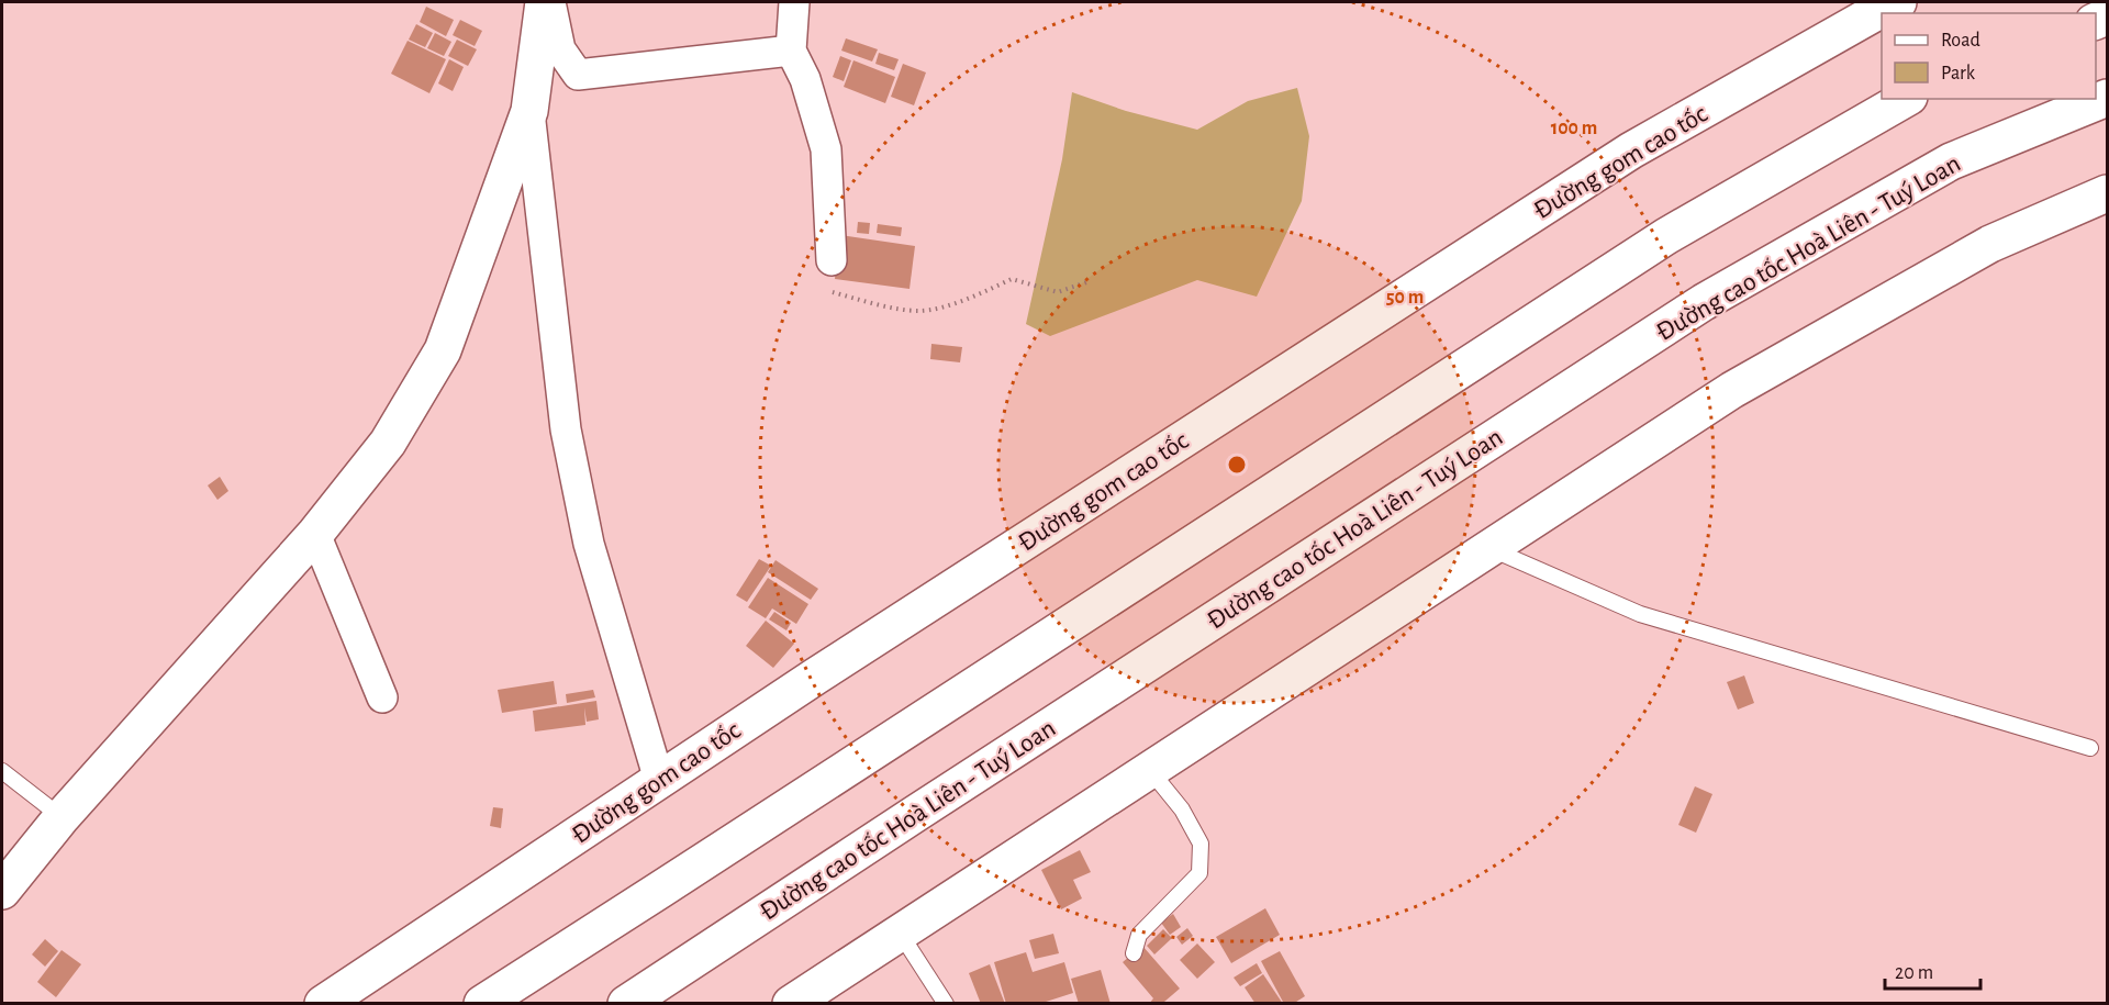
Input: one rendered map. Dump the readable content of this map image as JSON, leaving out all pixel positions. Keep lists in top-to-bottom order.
{
  "streets": {
    "main road": ["Đường gom cao tốc", "Đường cao tốc Hoà Liên - Tuý Loan"]
  },
  "legend": ["Road", "Park"],
  "scale_bar": "20 m",
  "rings": ["100 m", "50 m"]
}
